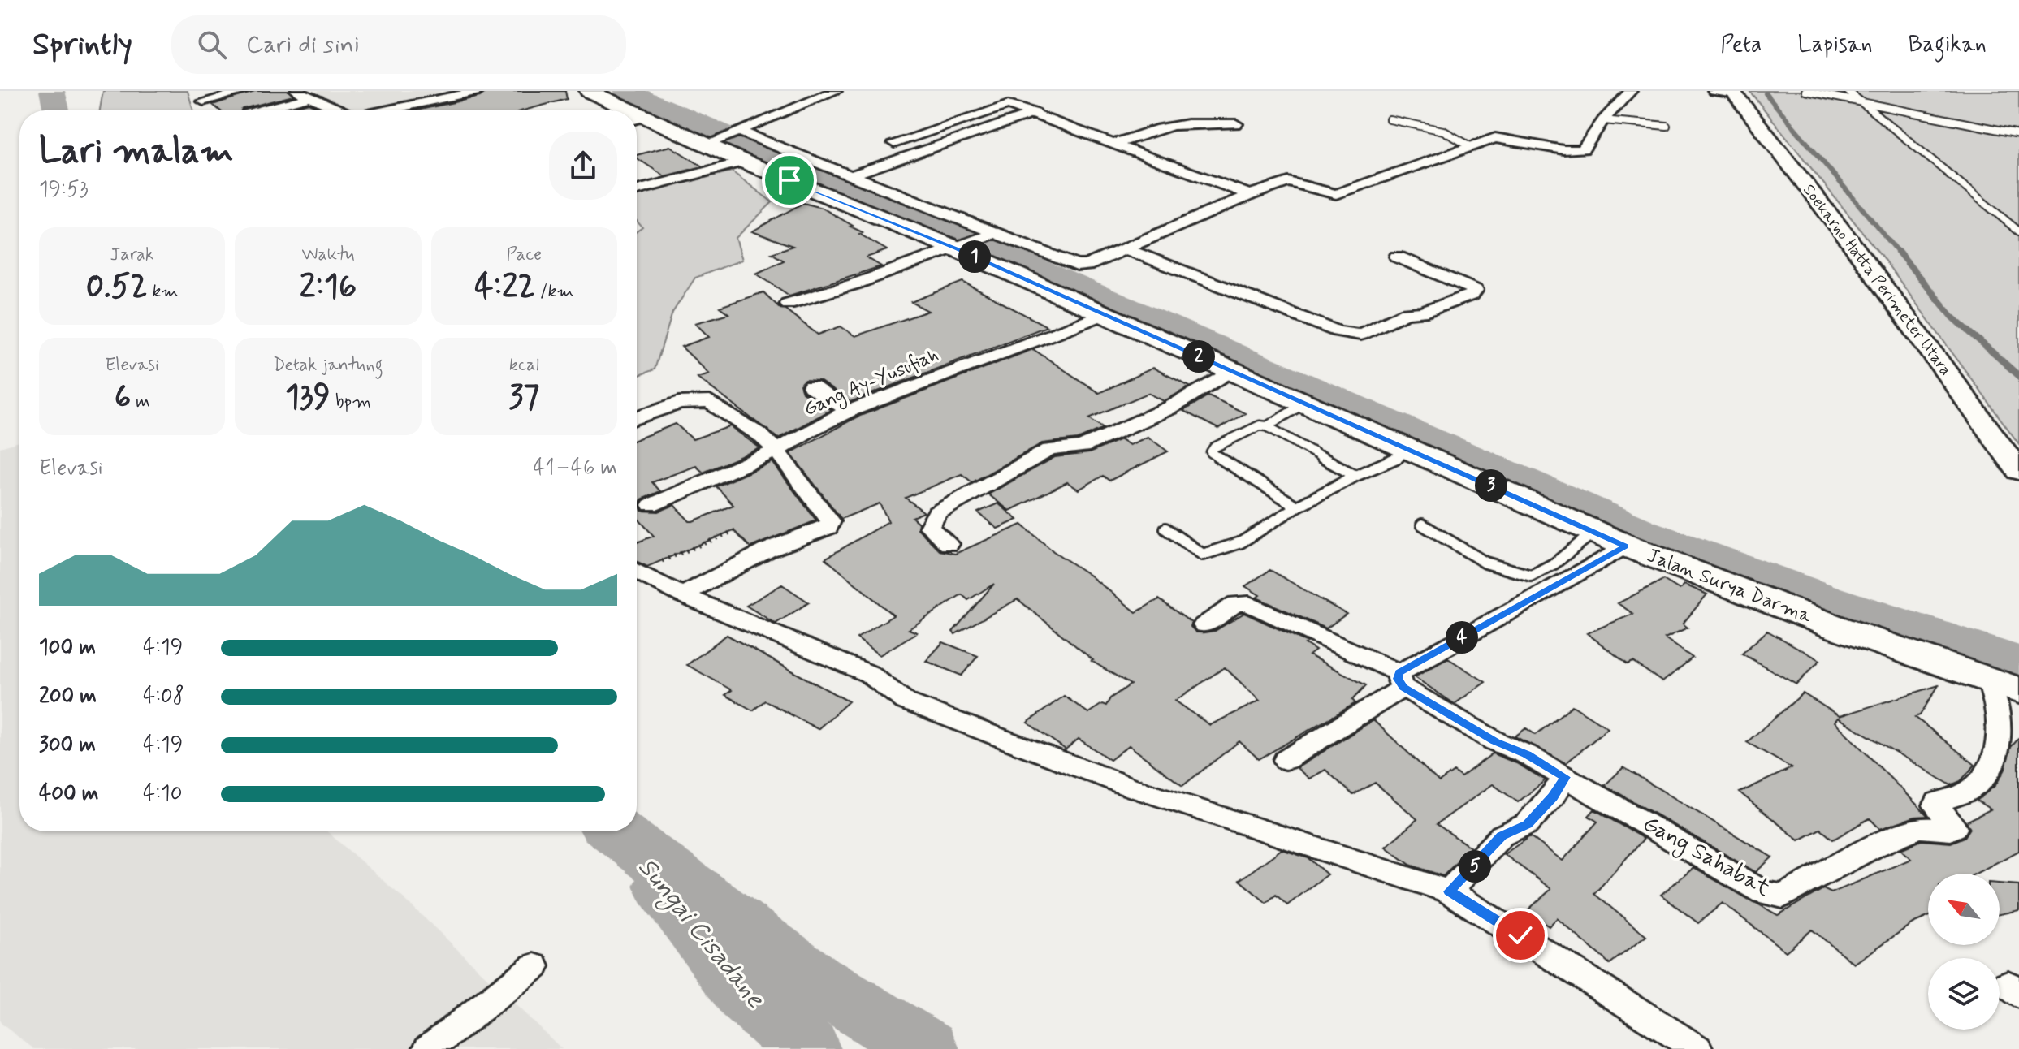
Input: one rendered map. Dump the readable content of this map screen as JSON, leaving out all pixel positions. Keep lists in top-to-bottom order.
{
  "streets": {
    "main road": ["Soekarno Hatta Perimeter Utara", "Jalan Surya Darma"],
    "street": ["Gang Ay-Yusufiah", "Gang Sahabat"]
  },
  "crossings": [
    ["Gang Ay-Yusufiah", "Jalan Surya Darma"],
    ["Jalan Surya Darma", "Gang Sahabat"]
  ],
  "water": ["Sungai Cisadane"],
  "north": "top left",
  "page": {
    "header": "Sprintly",
    "search": "Cari di sini",
    "nav": ["Peta", "Lapisan", "Bagikan"],
    "heading": ["Lari malam", "19:53"],
    "stats": [
      ["Jarak", "0.52 km"],
      ["Waktu", "2:16"],
      ["Pace", "4:22 /km"],
      ["Elevasi", "6 m"],
      ["Detak jantung", "139 bpm"],
      ["kcal", "37"]
    ],
    "pins": [
      "1",
      "2",
      "3",
      "4",
      "5"
    ],
    "chart": ["Elevasi", "41–46 m"],
    "list": [
      {
        "name": "100 m",
        "note": "4:19"
      },
      {
        "name": "200 m",
        "note": "4:08"
      },
      {
        "name": "300 m",
        "note": "4:19"
      },
      {
        "name": "400 m",
        "note": "4:10"
      }
    ]
  }
}
